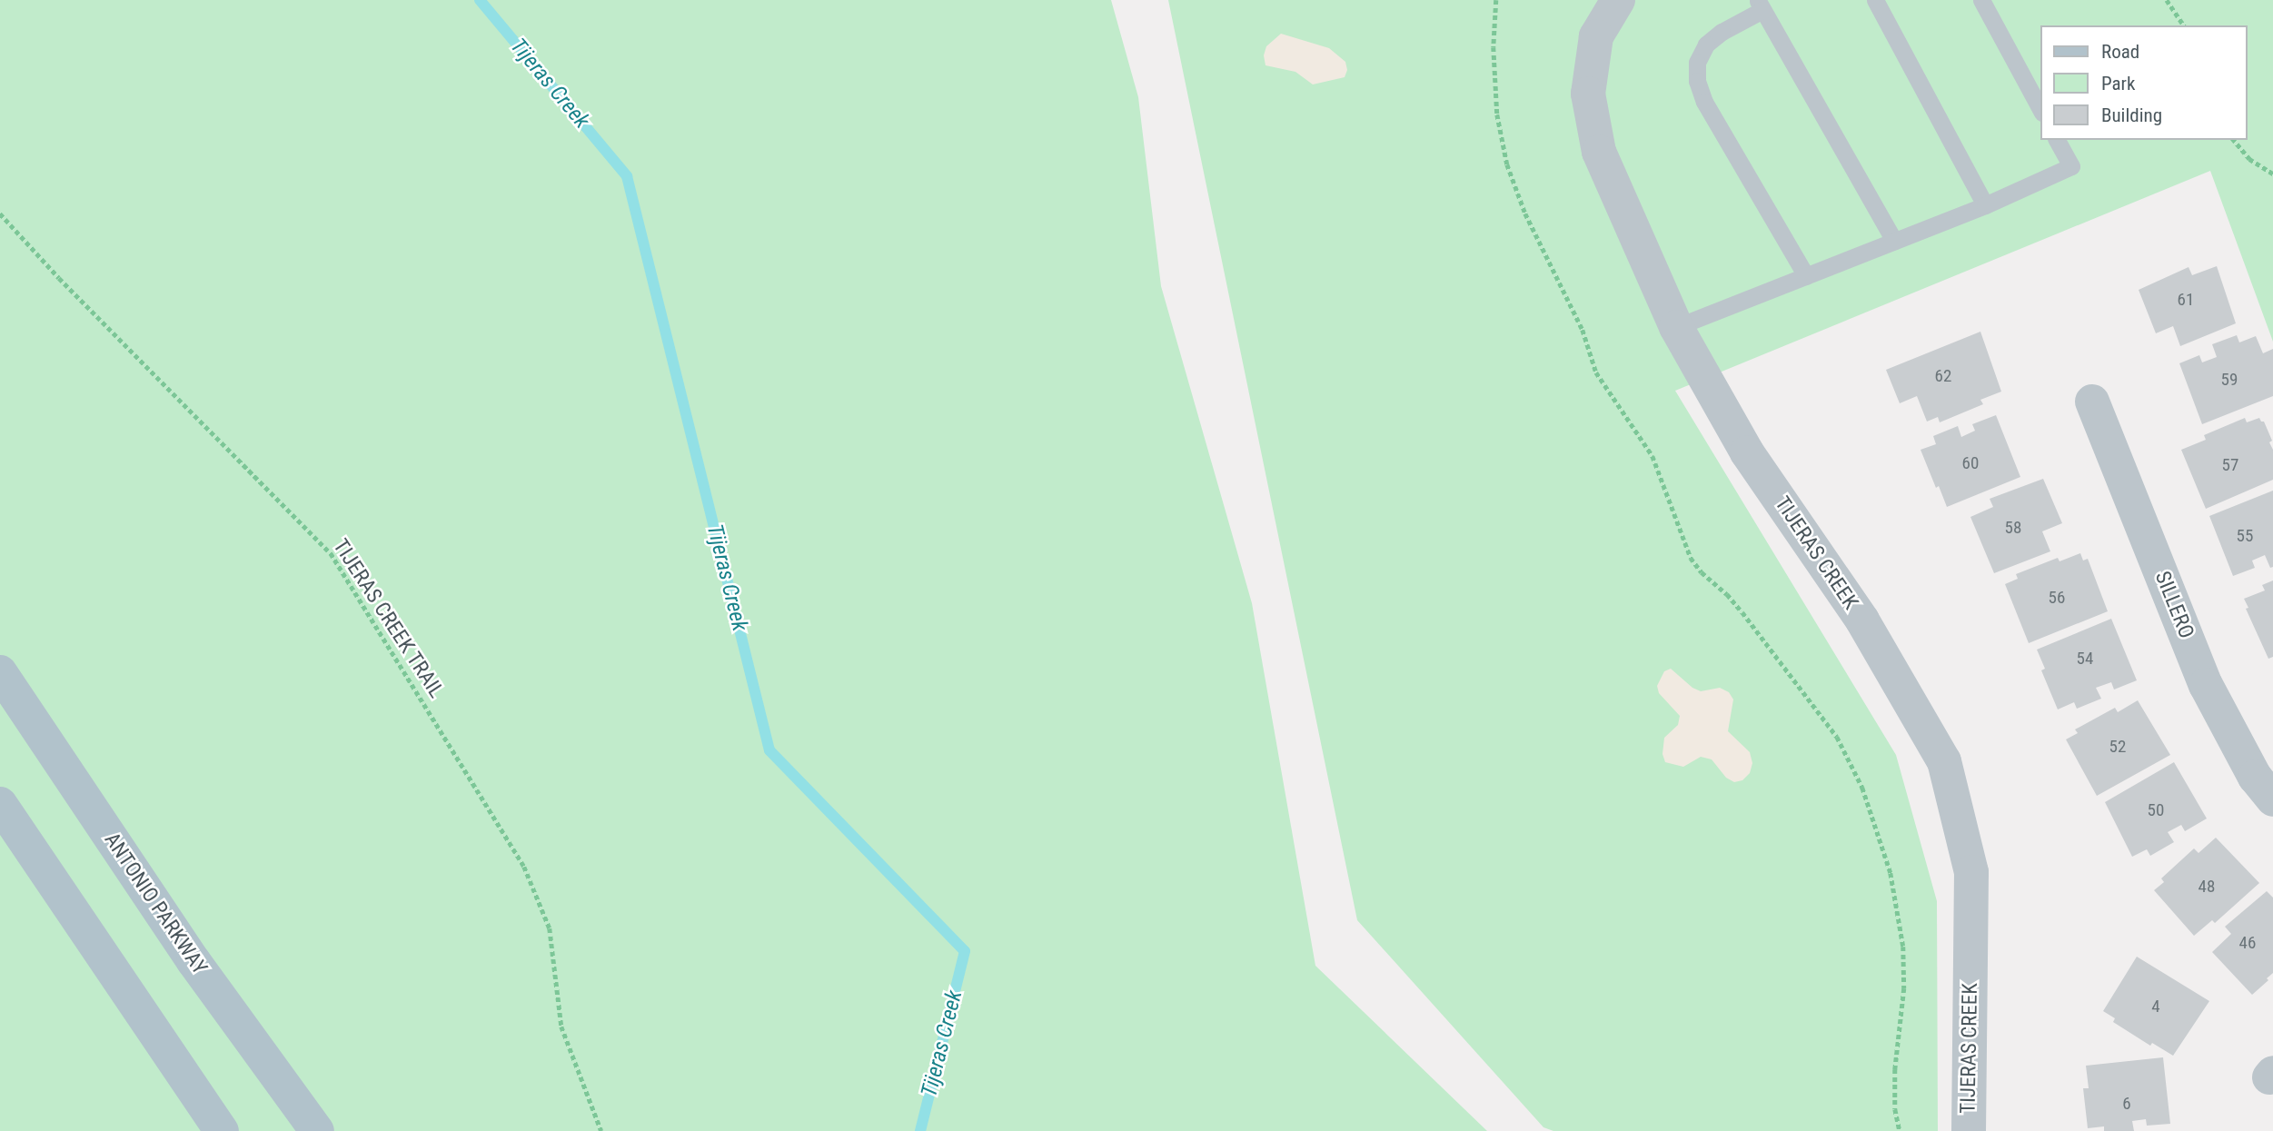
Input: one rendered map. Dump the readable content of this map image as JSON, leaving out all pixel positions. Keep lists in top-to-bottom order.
{
  "streets": {
    "main road": ["ANTONIO PARKWAY"],
    "street": ["TIJERAS CREEK", "SILLERO"],
    "path": ["TIJERAS CREEK TRAIL"]
  },
  "water": ["Tijeras Creek"],
  "house_numbers": [
    "61",
    "62",
    "59",
    "60",
    "57",
    "58",
    "55",
    "56",
    "54",
    "52",
    "50",
    "48",
    "46",
    "4",
    "6"
  ],
  "legend": ["Road", "Park", "Building"]
}
